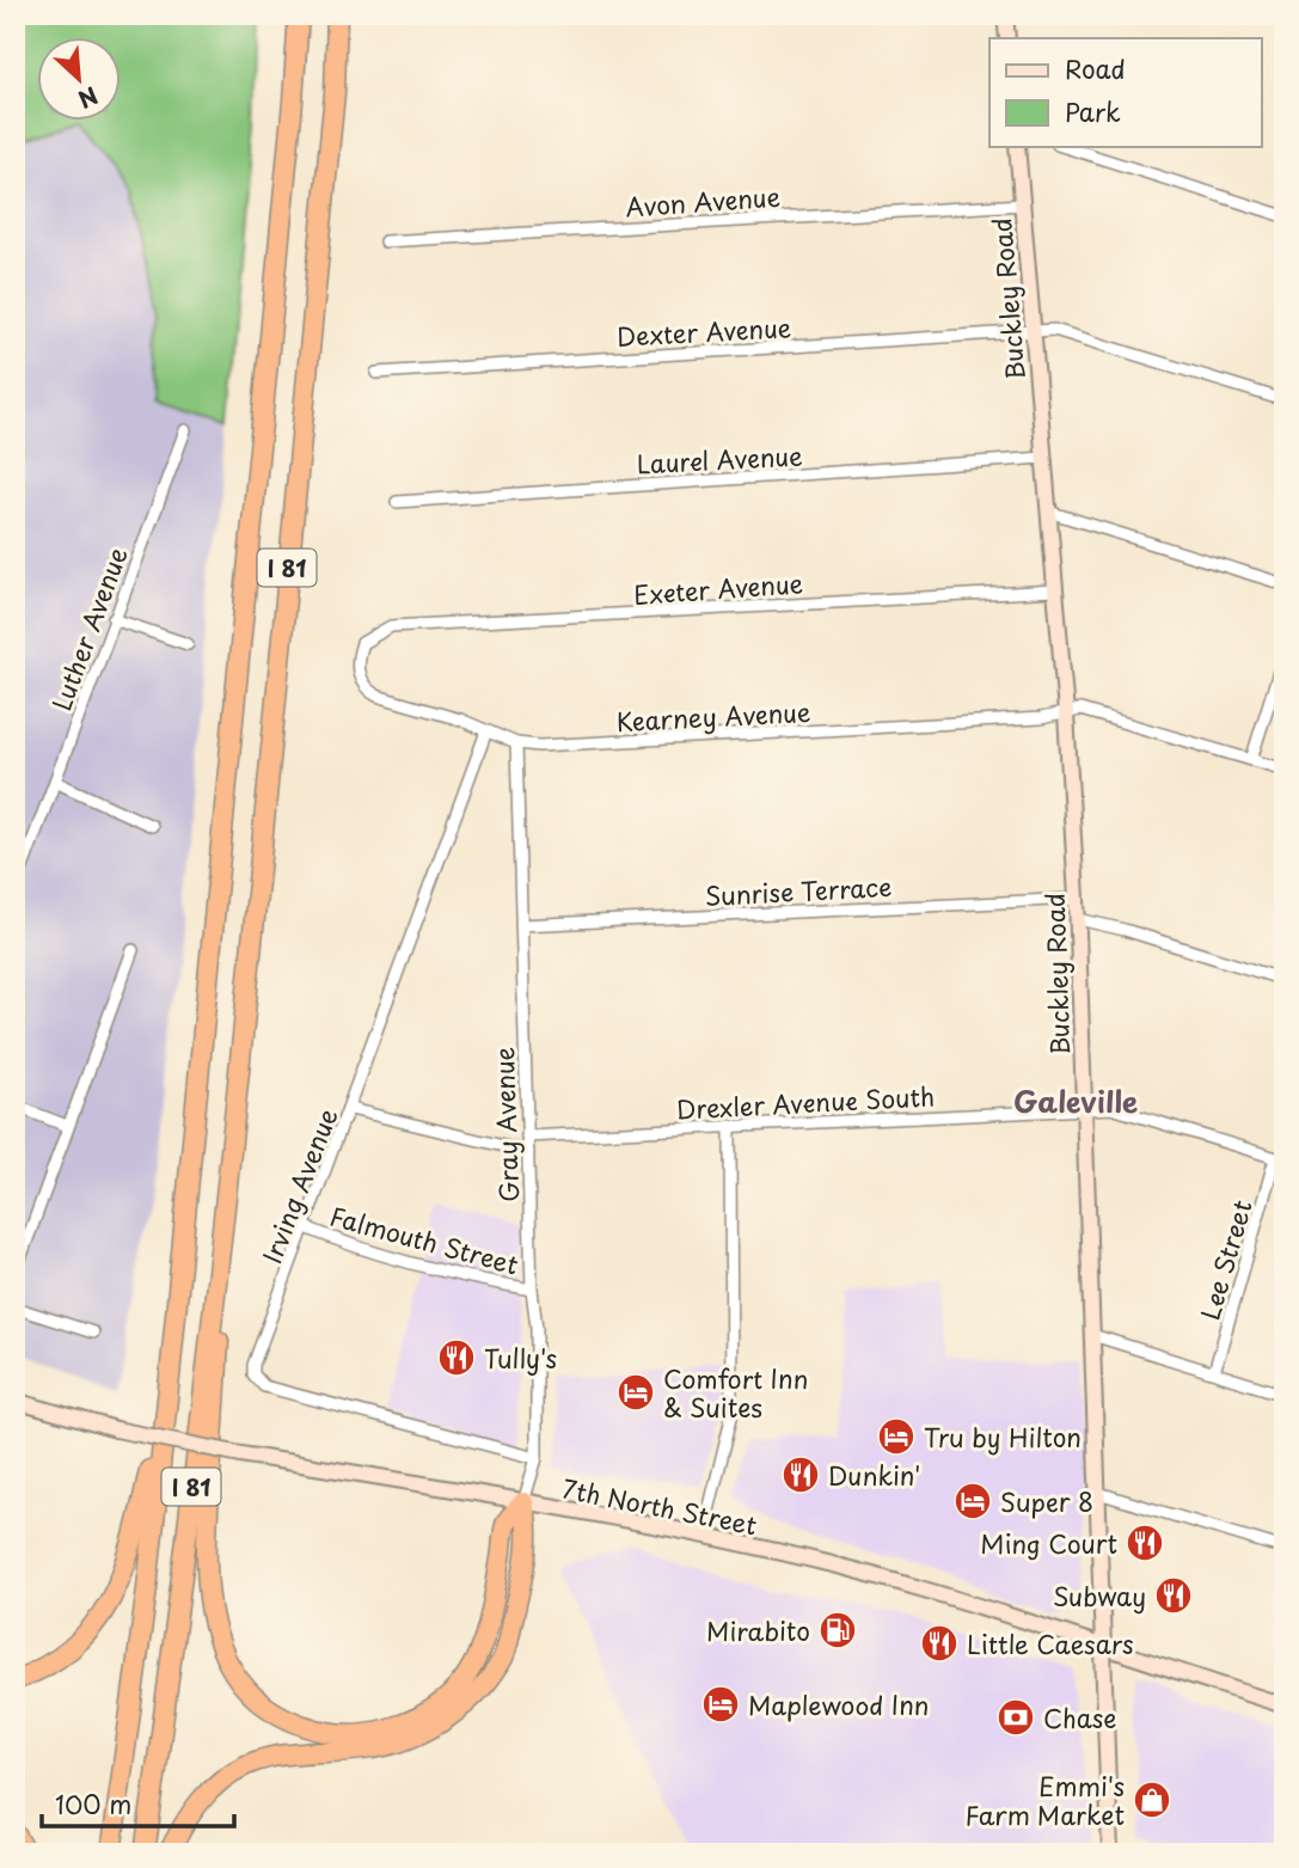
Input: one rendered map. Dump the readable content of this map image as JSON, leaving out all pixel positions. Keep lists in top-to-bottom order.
{
  "streets": {
    "highway": ["I 81"],
    "street": [
      "Avon Avenue",
      "Buckley Road",
      "Dexter Avenue",
      "Laurel Avenue",
      "Exeter Avenue",
      "Luther Avenue",
      "Kearney Avenue",
      "Sunrise Terrace",
      "Drexler Avenue South",
      "Gray Avenue",
      "Irving Avenue",
      "Falmouth Street",
      "Lee Street",
      "7th North Street"
    ]
  },
  "crossings": [
    ["Avon Avenue", "Buckley Road"],
    ["Buckley Road", "Dexter Avenue"],
    ["Buckley Road", "Laurel Avenue"],
    ["Buckley Road", "Exeter Avenue"],
    ["Buckley Road", "Kearney Avenue"],
    ["Buckley Road", "Sunrise Terrace"],
    ["Buckley Road", "Drexler Avenue South"],
    ["Buckley Road", "7th North Street"],
    ["Exeter Avenue", "Kearney Avenue"],
    ["Kearney Avenue", "Gray Avenue"],
    ["Kearney Avenue", "Irving Avenue"],
    ["Sunrise Terrace", "Gray Avenue"],
    ["Drexler Avenue South", "Gray Avenue"],
    ["Drexler Avenue South", "Lee Street"],
    ["Gray Avenue", "Irving Avenue"],
    ["Gray Avenue", "Falmouth Street"],
    ["Gray Avenue", "7th North Street"],
    ["Irving Avenue", "Falmouth Street"]
  ],
  "districts": ["Galeville"],
  "places": {
    "restaurant": [
      "Tully's",
      "Dunkin'",
      "Ming Court",
      "Subway",
      "Little Caesars"
    ],
    "hotel": [
      "Comfort Inn & Suites",
      "Tru by Hilton",
      "Super 8",
      "Maplewood Inn"
    ],
    "fuel station": ["Mirabito"],
    "bank": ["Chase"],
    "shop": ["Emmi's Farm Market"]
  },
  "legend": ["Road", "Park"],
  "scale_bar": "100 m",
  "north": "bottom right"
}
